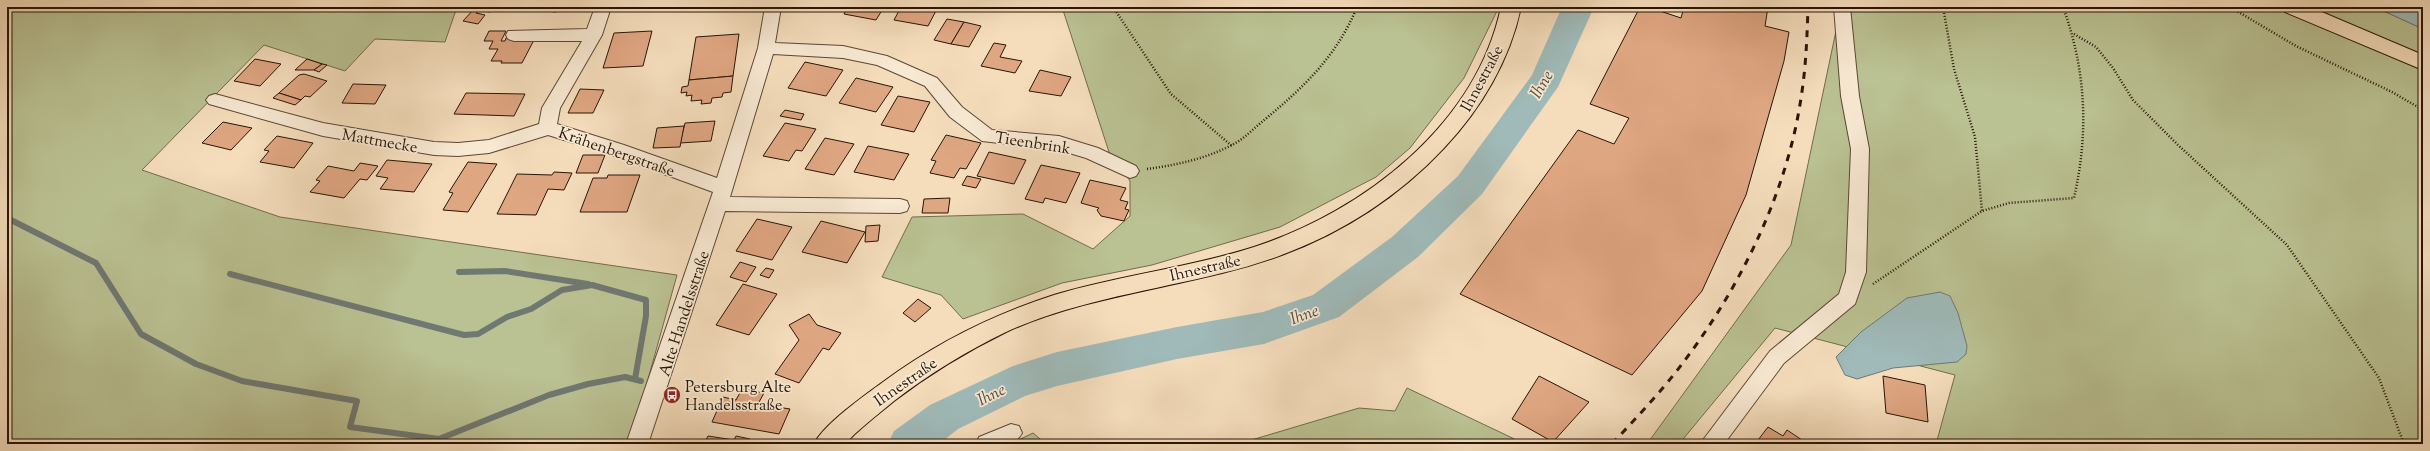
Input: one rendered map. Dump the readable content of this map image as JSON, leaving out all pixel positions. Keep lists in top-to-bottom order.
{
  "streets": {
    "main road": ["Ihnestraße"],
    "street": [
      "Mattmecke",
      "Tieenbrink",
      "Krähenbergstraße",
      "Alte Handelsstraße"
    ]
  },
  "crossings": [
    ["Mattmecke", "Krähenbergstraße"],
    ["Tieenbrink", "Alte Handelsstraße"],
    ["Krähenbergstraße", "Alte Handelsstraße"]
  ],
  "water": ["Ihne"],
  "places": {
    "bus stop": ["Petersburg Alte Handelsstraße"]
  }
}
